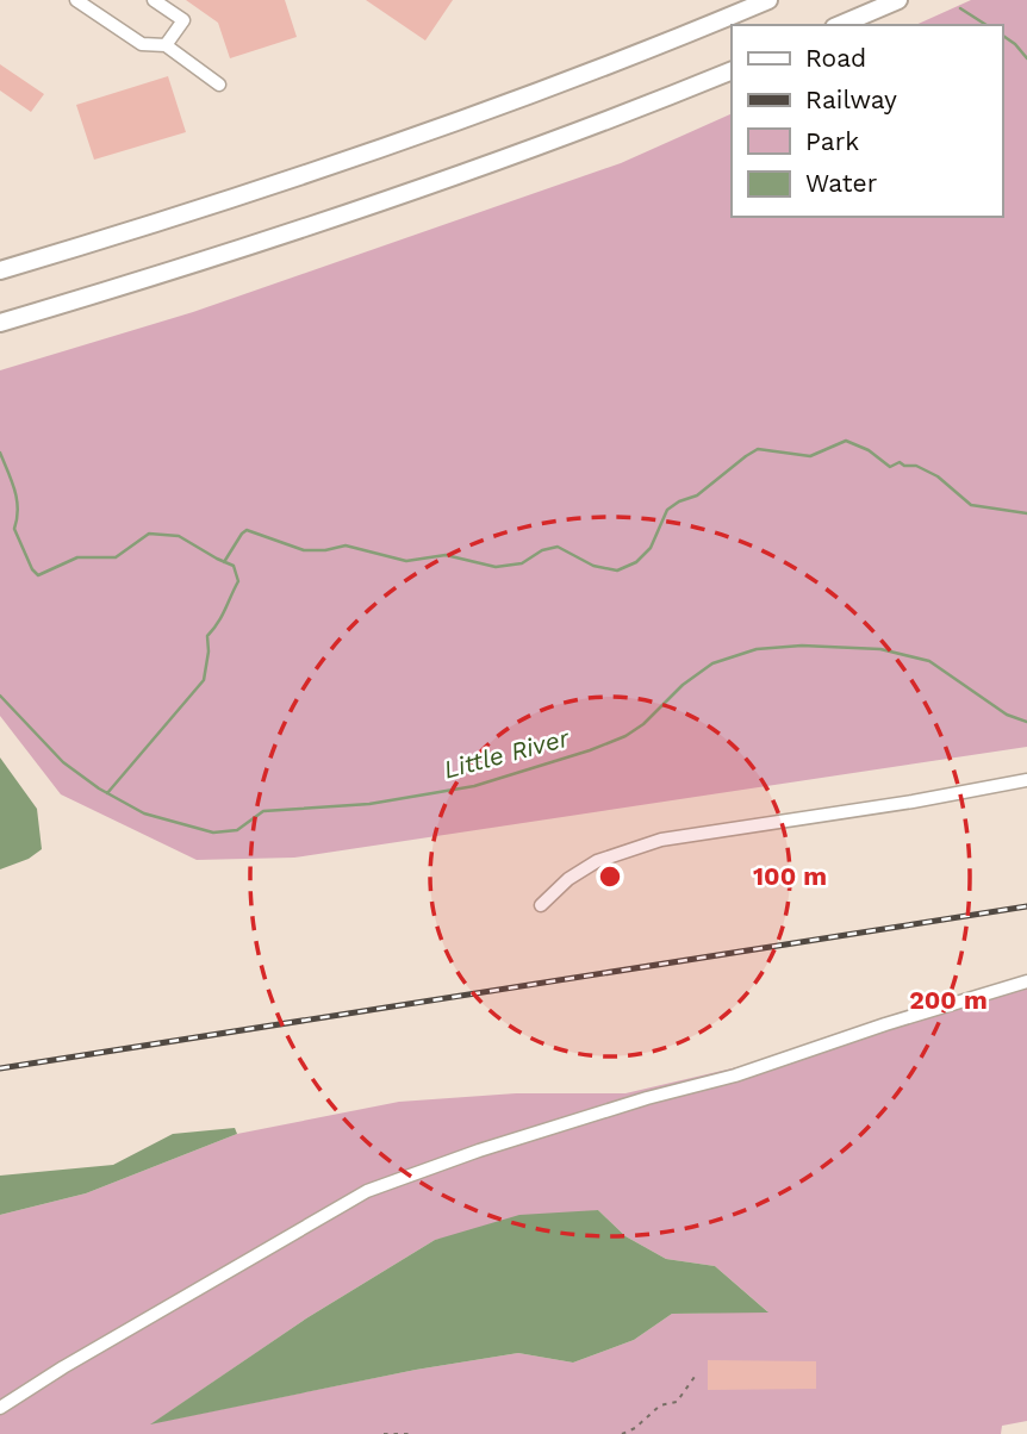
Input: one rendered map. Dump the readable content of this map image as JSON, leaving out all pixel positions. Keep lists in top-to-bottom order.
{
  "water": ["Little River"],
  "legend": [
    "Road",
    "Railway",
    "Park",
    "Water"
  ],
  "rings": ["100 m", "200 m"]
}
